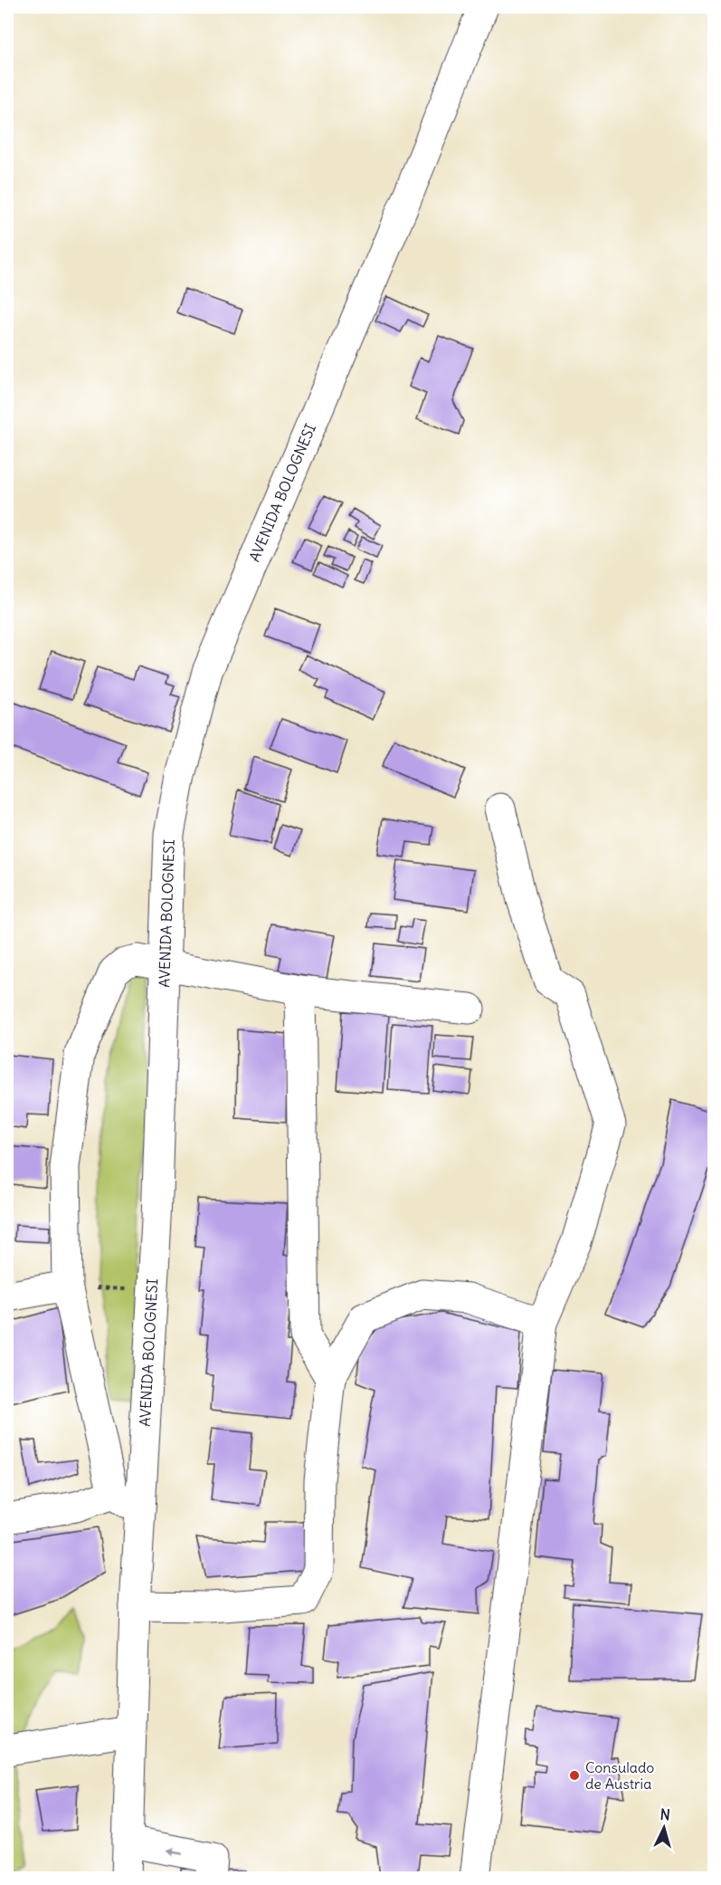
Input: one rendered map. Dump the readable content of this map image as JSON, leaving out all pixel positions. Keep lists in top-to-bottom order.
{
  "streets": {
    "street": ["AVENIDA BOLOGNESI"]
  },
  "places": ["Consulado de Austria"],
  "north": "top"
}
